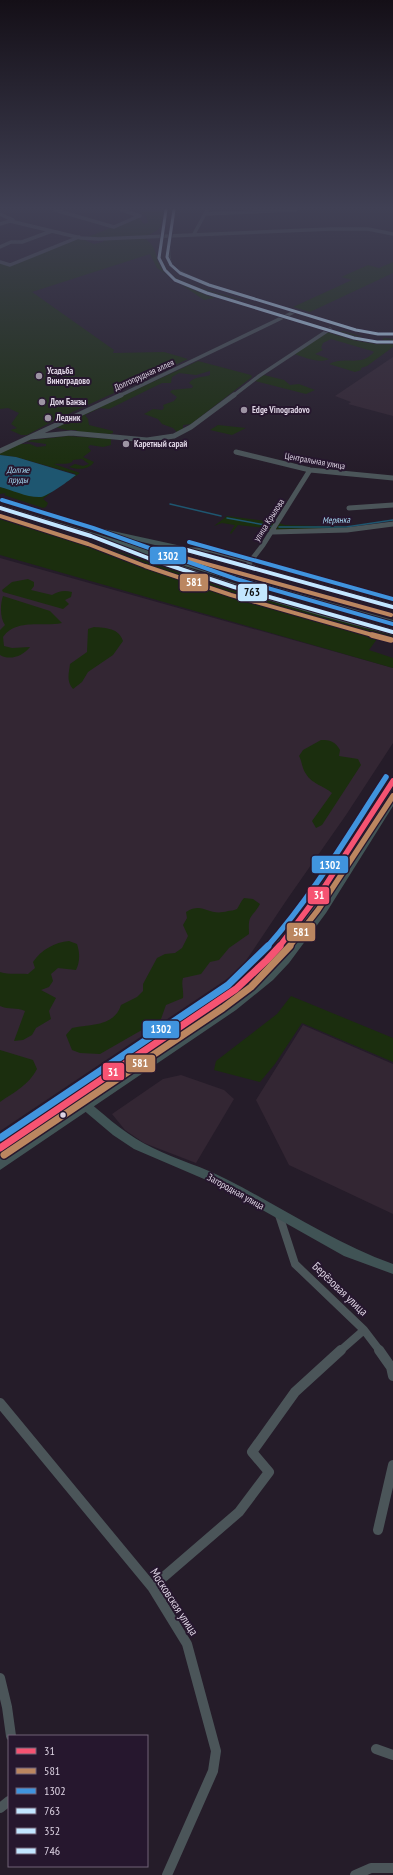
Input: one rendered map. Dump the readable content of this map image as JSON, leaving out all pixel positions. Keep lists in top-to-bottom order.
{
  "streets": {
    "street": [
      "Долгопрудная аллея",
      "Центральная улица",
      "улица Крылова",
      "Загородная улица",
      "Берёзовая улица",
      "Московская улица"
    ]
  },
  "crossings": [
    ["Центральная улица", "улица Крылова"],
    ["Загородная улица", "Берёзовая улица"]
  ],
  "water": ["Долгие пруды", "Мерянка"],
  "places": [
    "Усадьба Виноградово",
    "Дом Банзы",
    "Edge Vinogradovo",
    "Ледник",
    "Каретный сарай"
  ],
  "lines": [
    "transit line 352",
    "transit line 746",
    "transit line 1302",
    "transit line 763",
    "transit line 581",
    "transit line 31"
  ],
  "legend": [
    "31",
    "581",
    "1302",
    "763",
    "352",
    "746"
  ]
}
